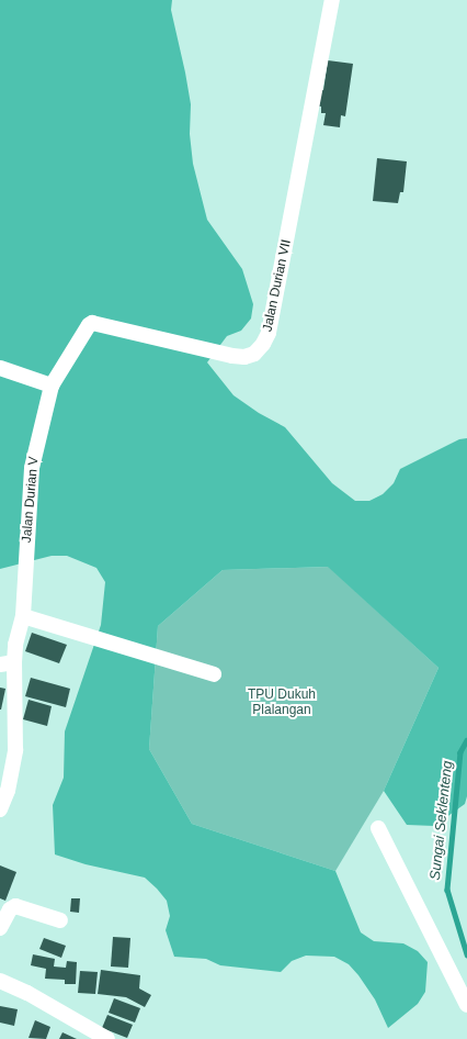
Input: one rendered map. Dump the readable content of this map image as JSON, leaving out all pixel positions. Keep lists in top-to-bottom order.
{
  "streets": {
    "street": ["Jalan Durian VII", "Jalan Durian V"]
  },
  "crossings": [
    ["Jalan Durian VII", "Jalan Durian V"]
  ],
  "water": ["Sungai Seklenteng"],
  "parks": ["TPU Dukuh Plalangan"]
}
